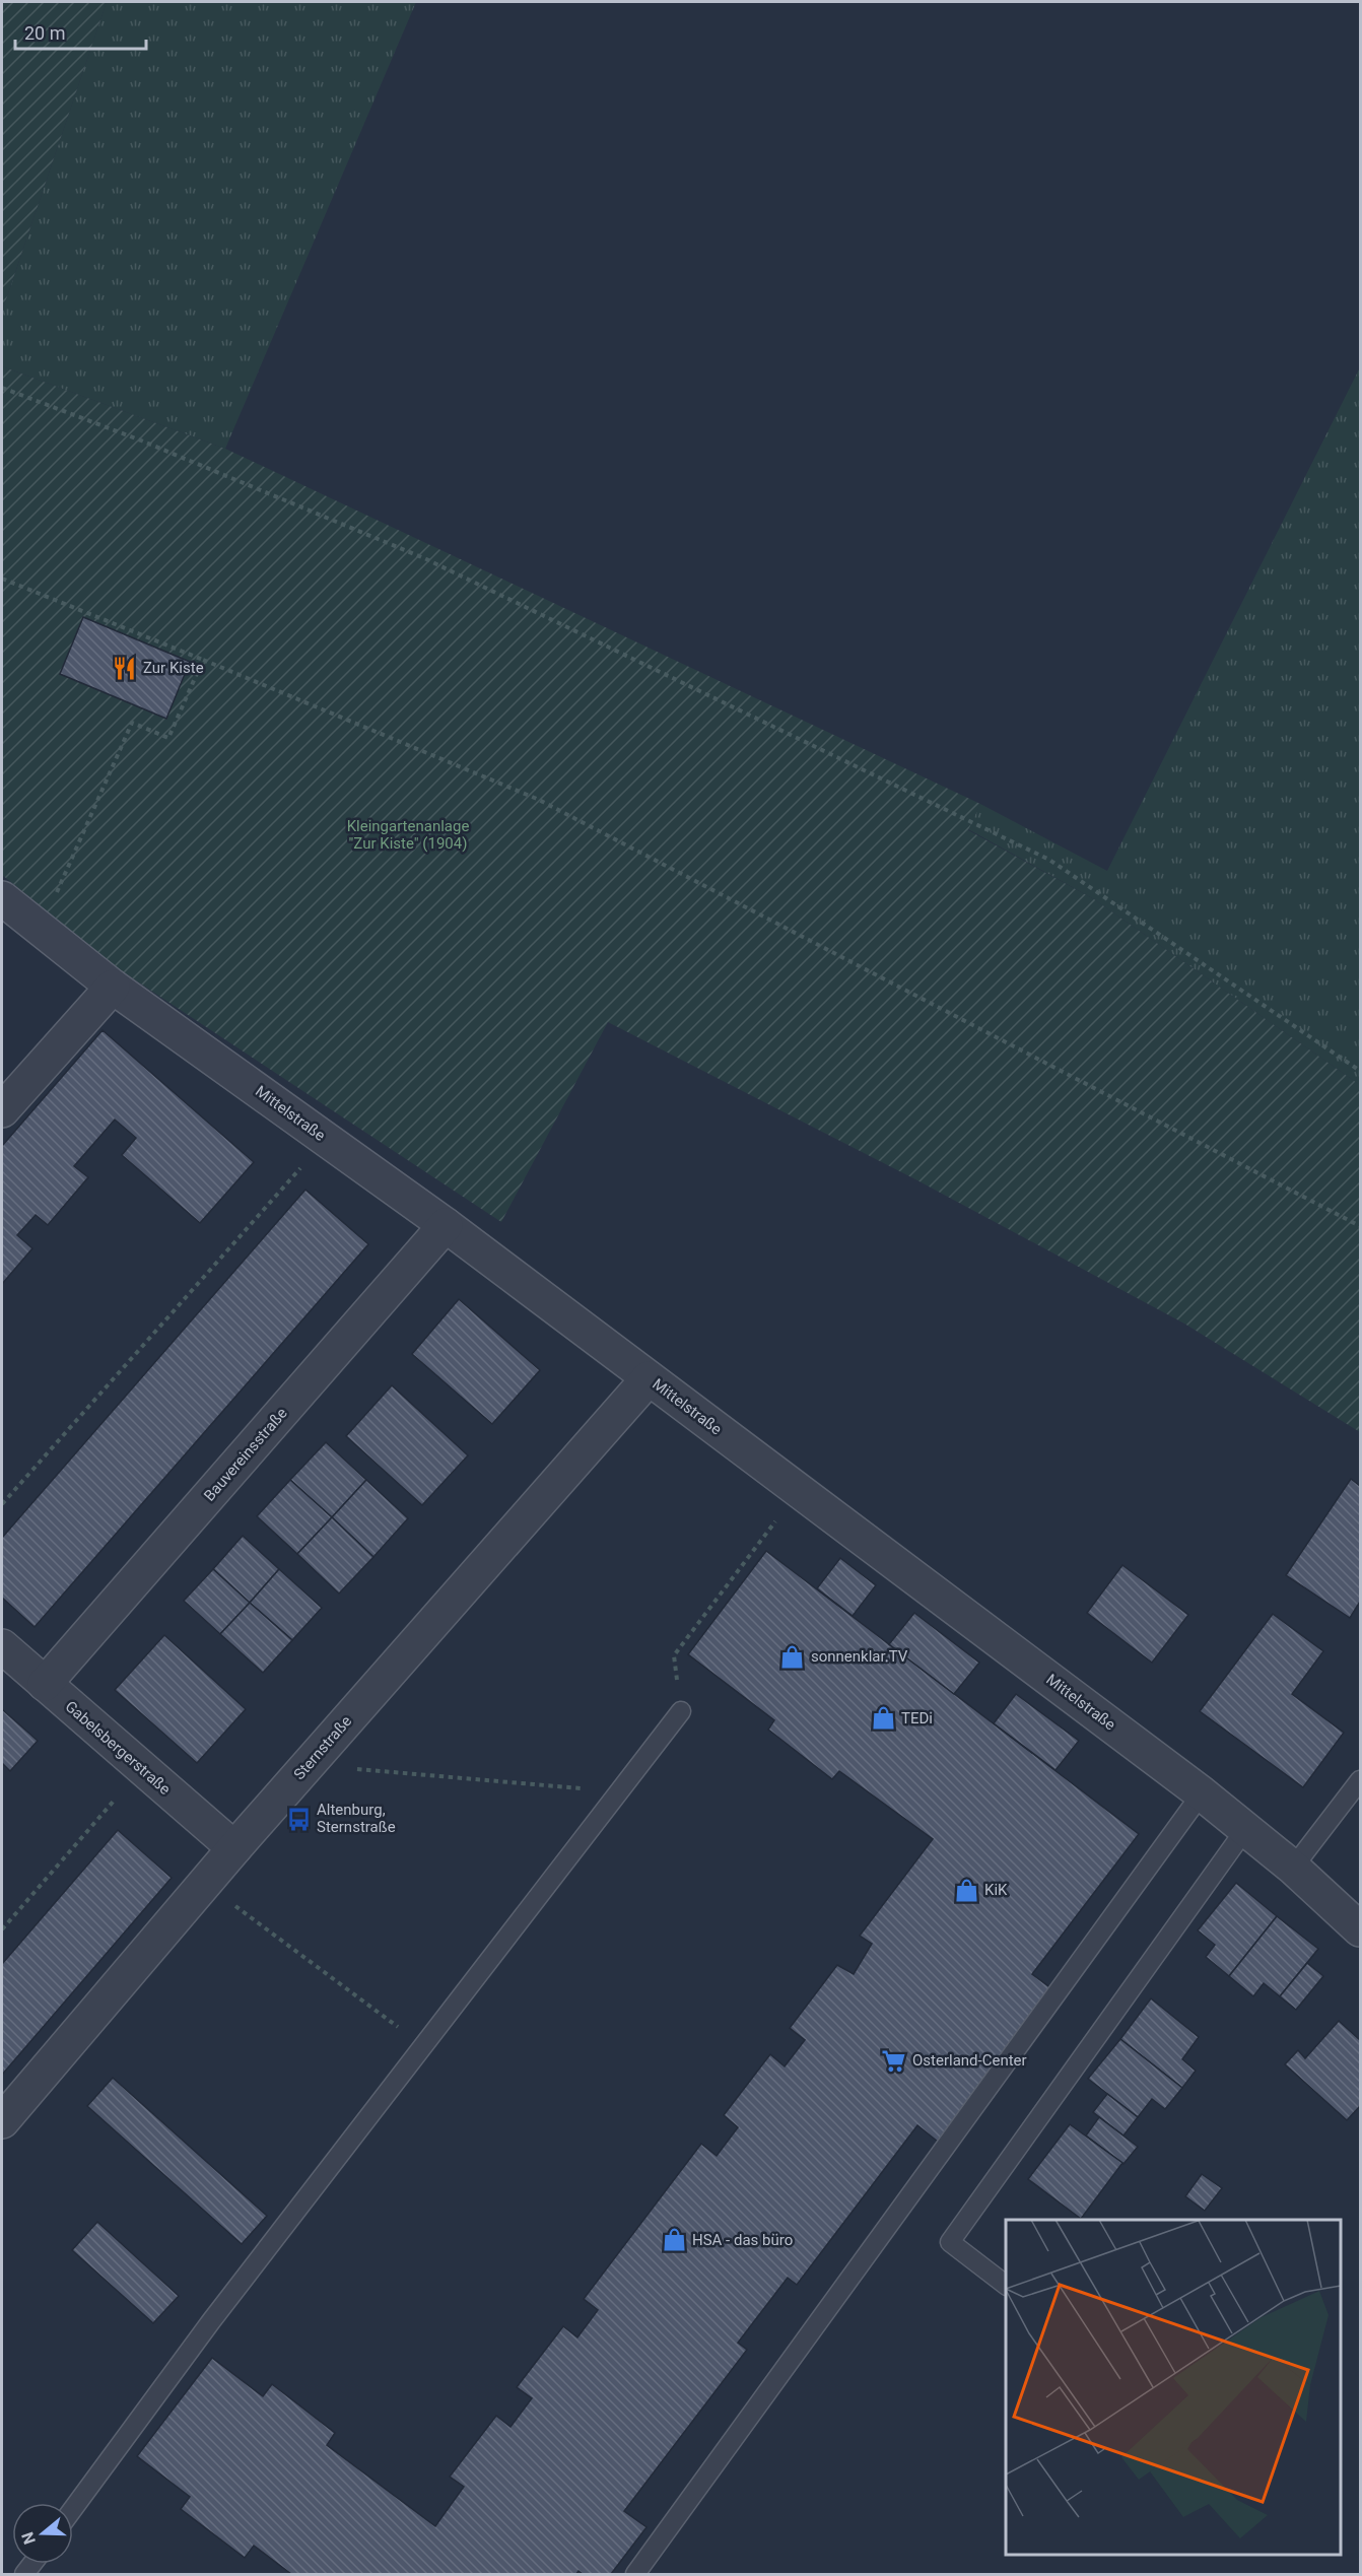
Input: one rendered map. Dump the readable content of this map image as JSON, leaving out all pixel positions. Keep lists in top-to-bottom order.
{
  "streets": {
    "street": [
      "Mittelstraße",
      "Bauvereinsstraße",
      "Gabelsbergerstraße",
      "Sternstraße"
    ]
  },
  "crossings": [
    ["Mittelstraße", "Bauvereinsstraße"],
    ["Mittelstraße", "Sternstraße"],
    ["Bauvereinsstraße", "Gabelsbergerstraße"],
    ["Gabelsbergerstraße", "Sternstraße"]
  ],
  "parks": ["Kleingartenanlage \"Zur Kiste\" (1904)"],
  "places": {
    "restaurant": ["Zur Kiste"],
    "shop": [
      "sonnenklar.TV",
      "TEDi",
      "KiK",
      "HSA - das büro"
    ],
    "bus stop": ["Altenburg, Sternstraße"],
    "supermarket": ["Osterland-Center"]
  },
  "scale_bar": "20 m",
  "north": "left"
}
